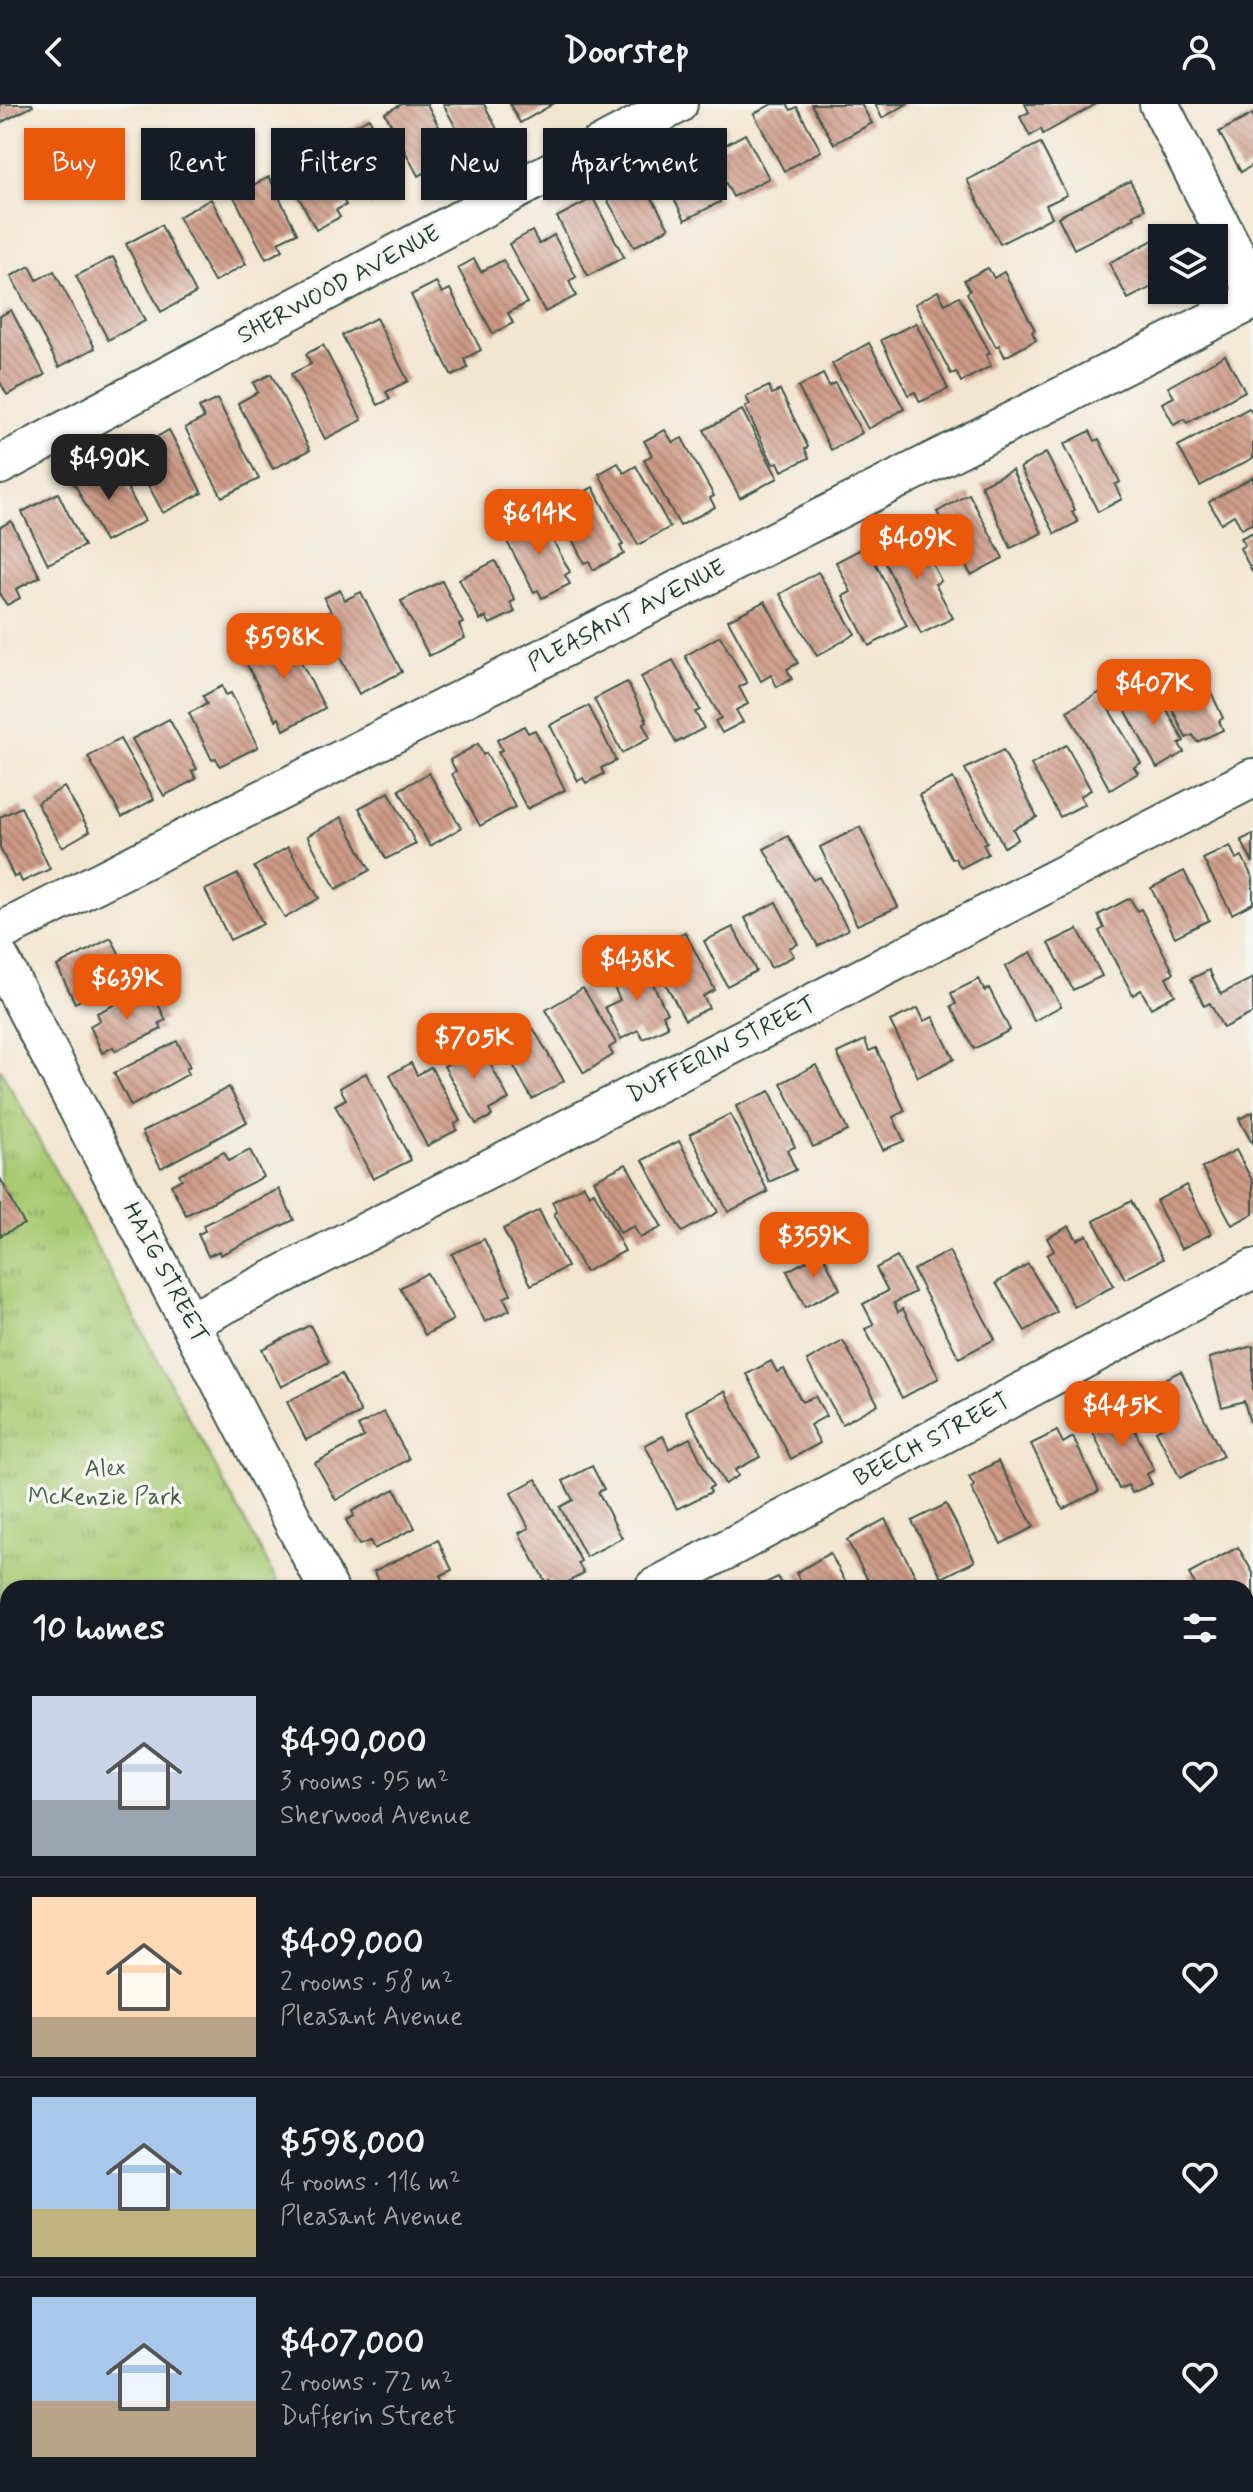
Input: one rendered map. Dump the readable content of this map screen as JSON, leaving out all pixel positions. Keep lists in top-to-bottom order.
{
  "streets": {
    "street": [
      "SHERWOOD AVENUE",
      "PLEASANT AVENUE",
      "DUFFERIN STREET",
      "HAIG STREET",
      "BEECH STREET"
    ]
  },
  "crossings": [
    ["DUFFERIN STREET", "HAIG STREET"]
  ],
  "parks": ["Alex McKenzie Park"],
  "page": {
    "header": "Doorstep",
    "chip": [
      "Buy",
      "Rent",
      "Filters",
      "New",
      "Apartment"
    ],
    "price": [
      "$490K",
      "$614K",
      "$409K",
      "$598K",
      "$407K",
      "$438K",
      "$639K",
      "$705K",
      "$359K",
      "$445K"
    ],
    "heading": "10 homes",
    "list": [
      {
        "name": "$490,000",
        "note": "3 rooms · 95 m² · Sherwood Avenue"
      },
      {
        "name": "$409,000",
        "note": "2 rooms · 58 m² · Pleasant Avenue"
      },
      {
        "name": "$598,000",
        "note": "4 rooms · 116 m² · Pleasant Avenue"
      },
      {
        "name": "$407,000",
        "note": "2 rooms · 72 m² · Dufferin Street"
      }
    ]
  }
}
